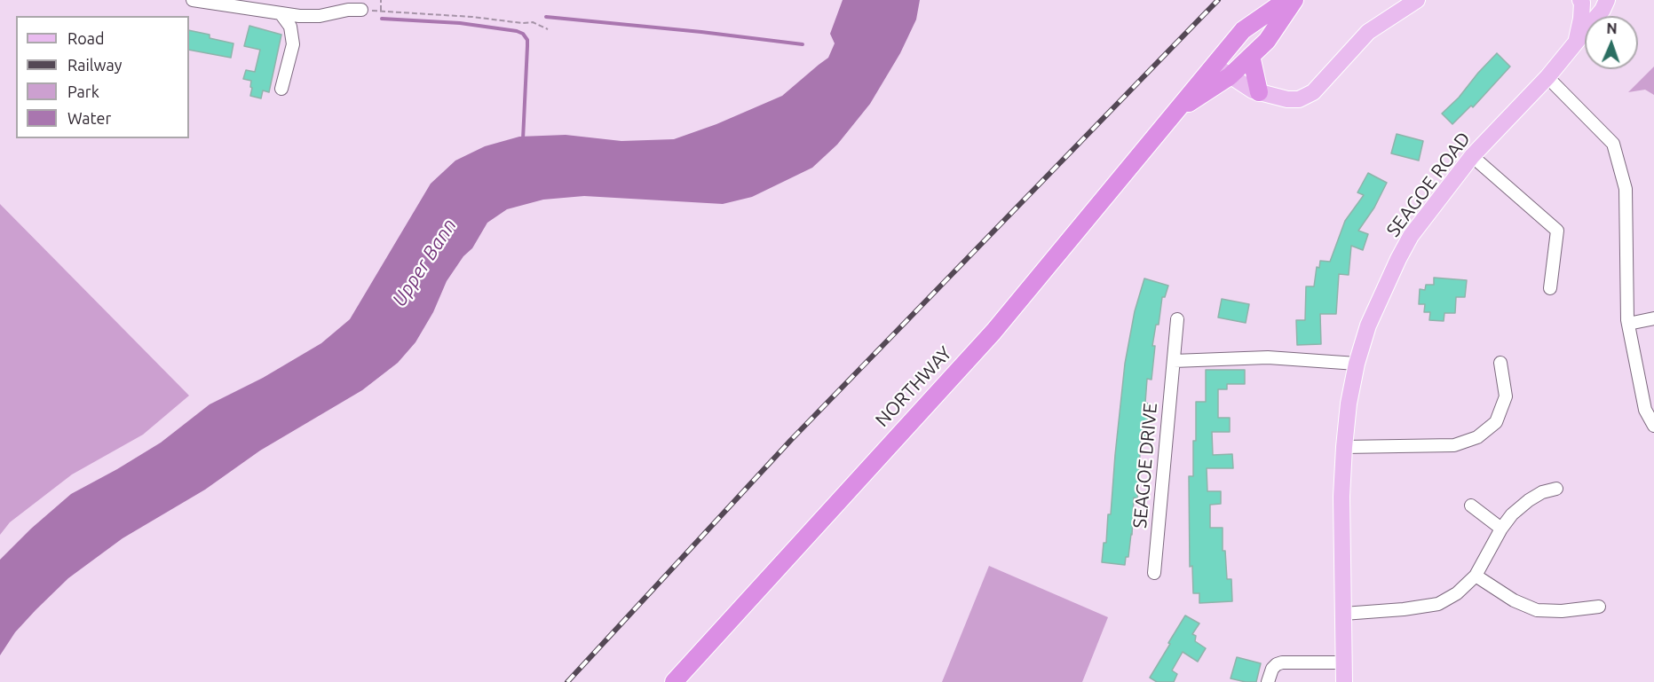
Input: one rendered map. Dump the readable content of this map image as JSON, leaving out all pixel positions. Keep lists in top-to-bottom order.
{
  "streets": {
    "highway": ["NORTHWAY"],
    "main road": ["SEAGOE ROAD"],
    "street": ["SEAGOE DRIVE"]
  },
  "water": ["Upper Bann"],
  "legend": [
    "Road",
    "Railway",
    "Park",
    "Water"
  ],
  "north": "top"
}
